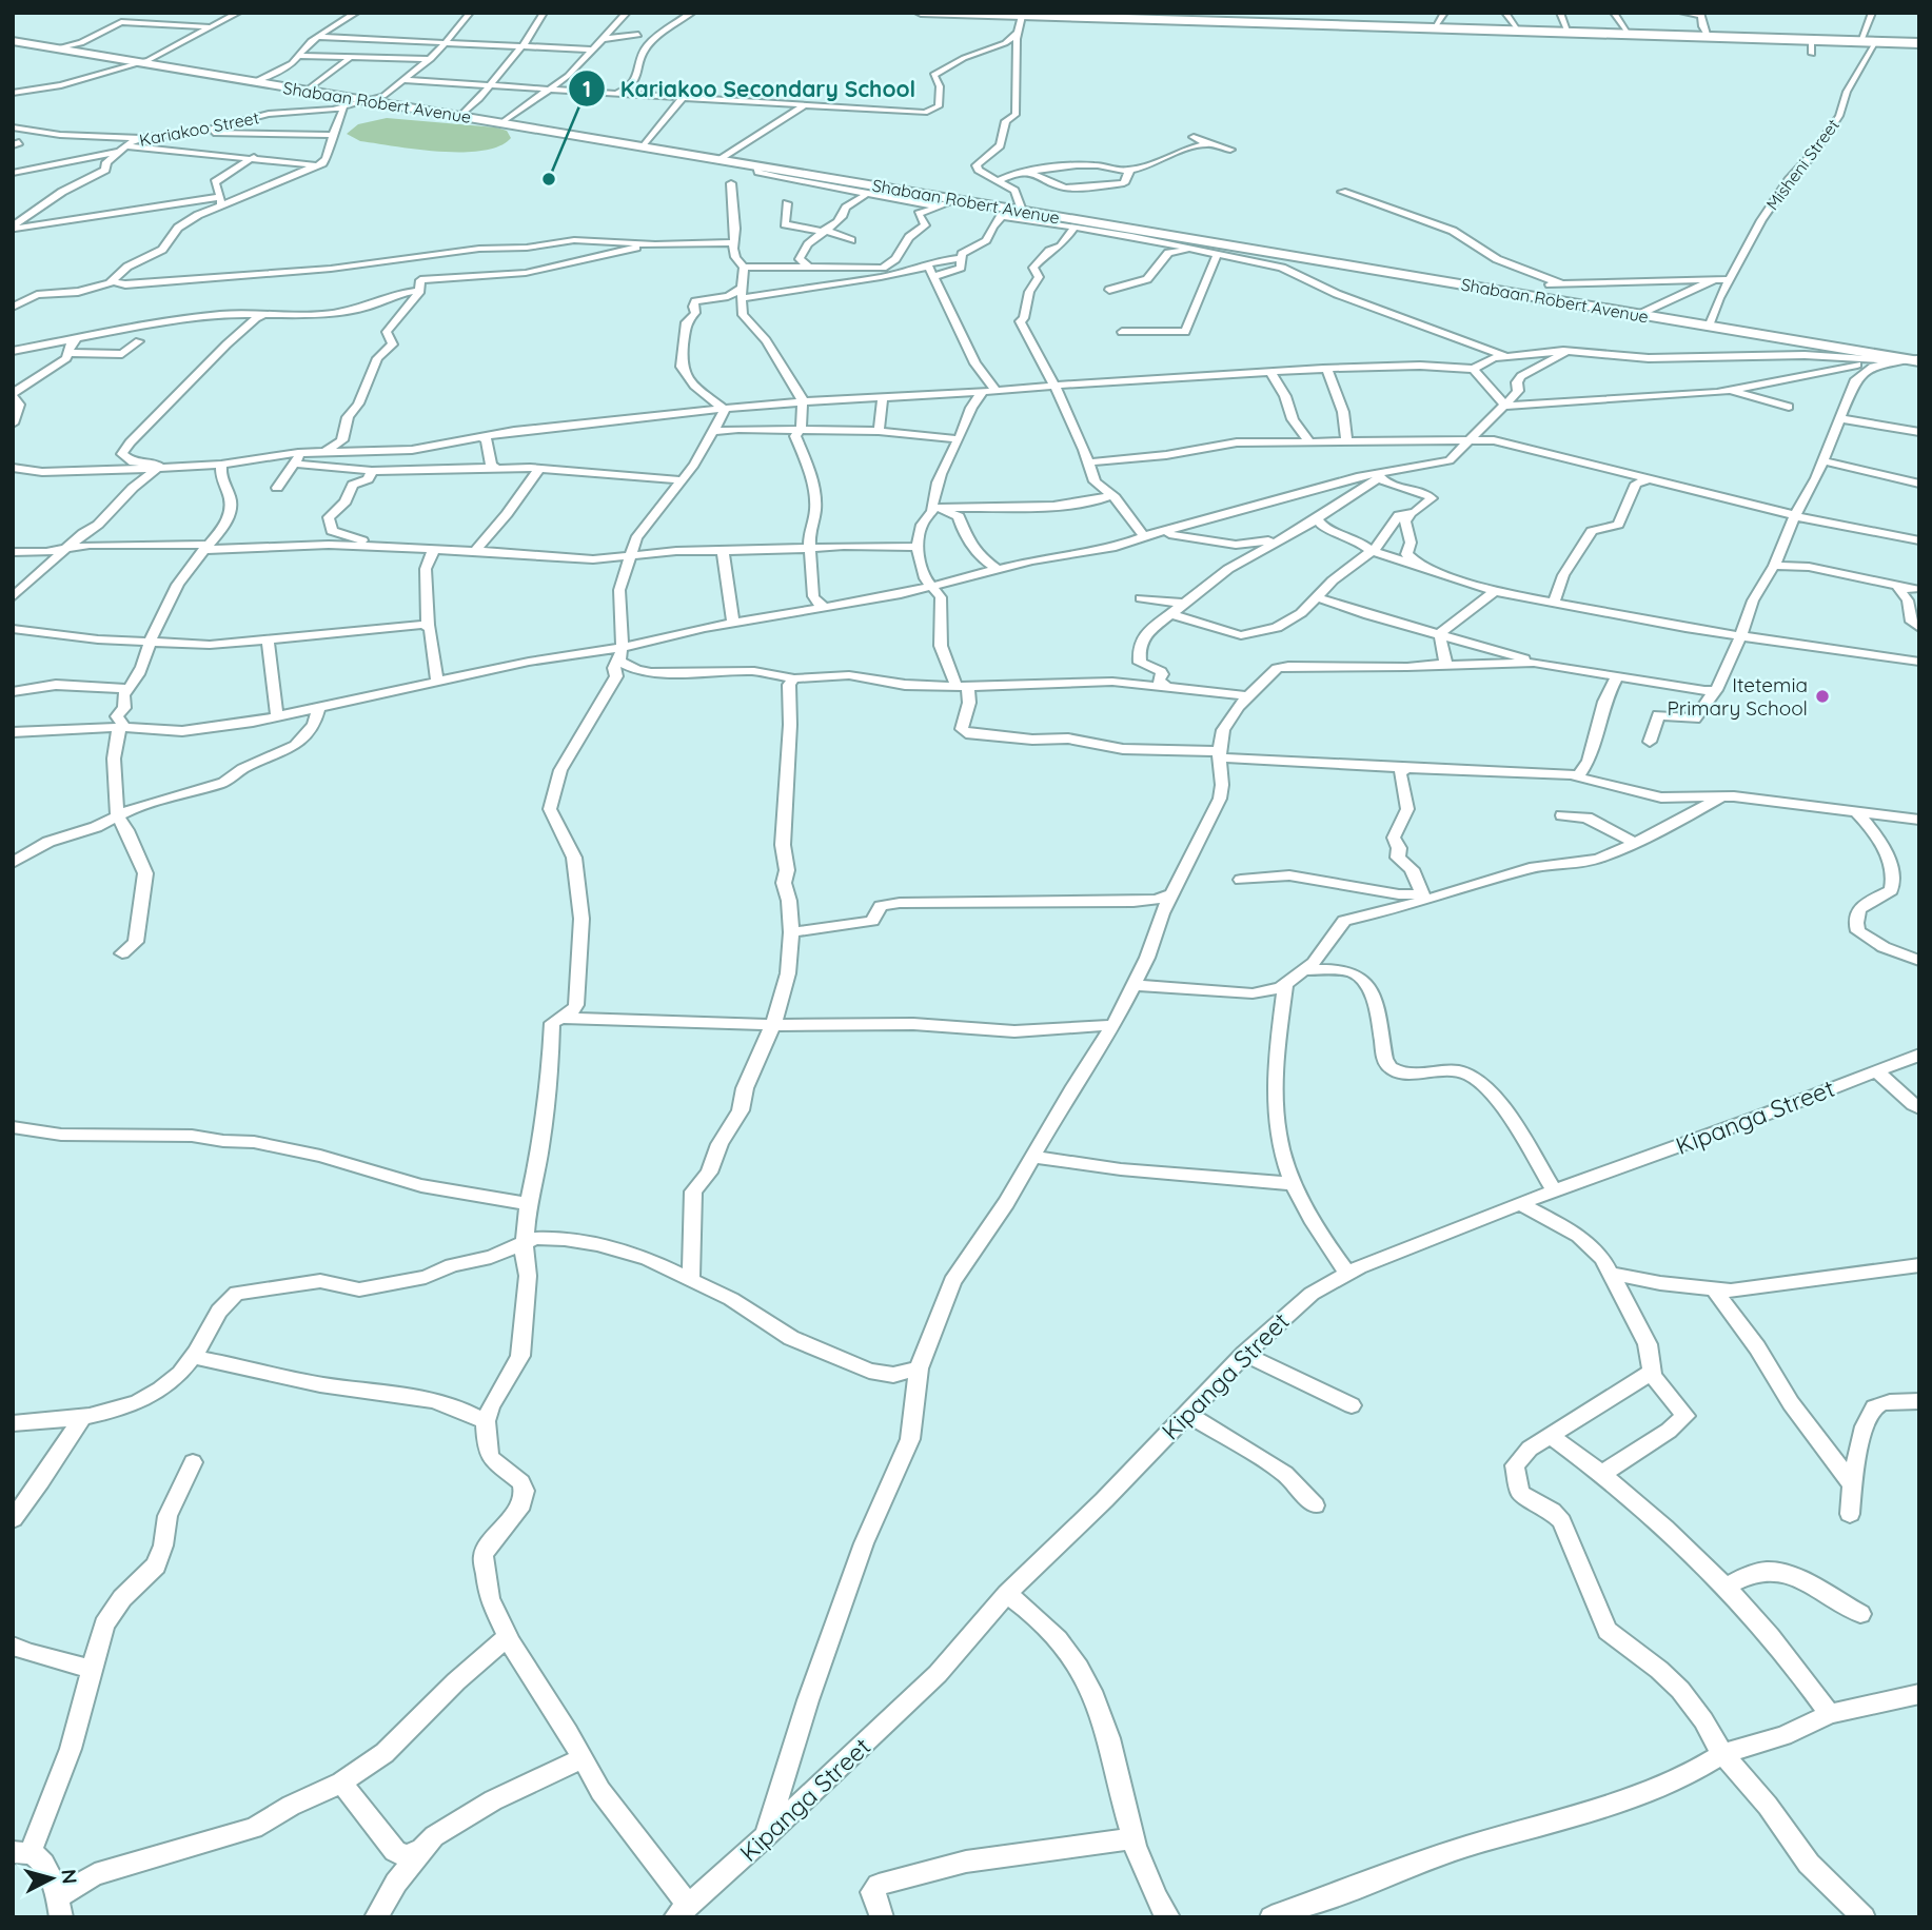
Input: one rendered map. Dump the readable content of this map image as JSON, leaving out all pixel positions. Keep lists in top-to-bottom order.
{
  "streets": {
    "street": [
      "Shabaan Robert Avenue",
      "Kariakoo Street",
      "Misheni Street",
      "Kipanga Street"
    ]
  },
  "crossings": [
    ["Shabaan Robert Avenue", "Kariakoo Street"],
    ["Shabaan Robert Avenue", "Misheni Street"]
  ],
  "places": ["Kariakoo Secondary School", "Itetemia Primary School"],
  "north": "right"
}
